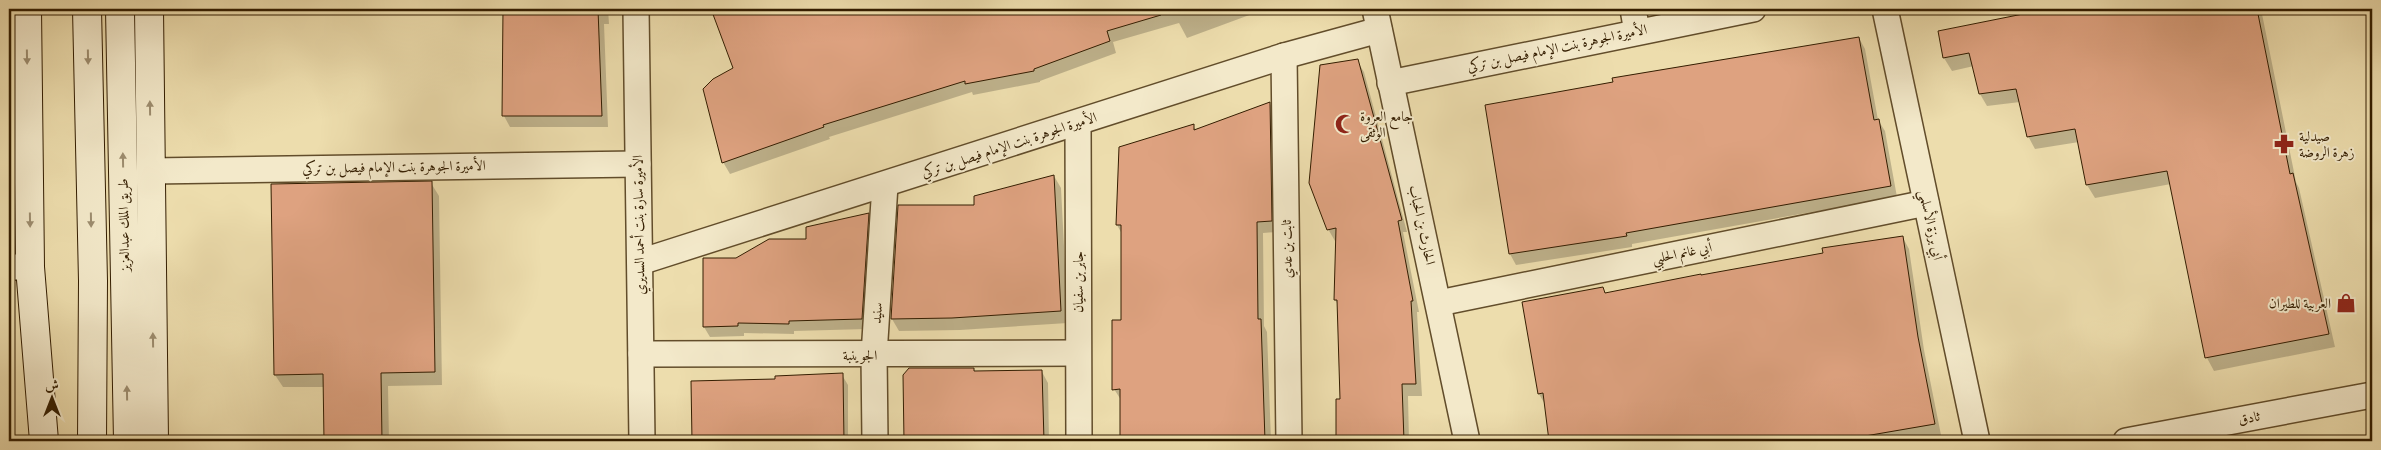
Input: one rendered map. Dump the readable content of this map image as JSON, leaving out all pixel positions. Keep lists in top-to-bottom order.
{
  "streets": {
    "main road": ["طريق الملك عبدالعزيز"],
    "street": [
      "الأميرة الجوهرة بنت الإمام فيصل بن تركي",
      "الأميرة سارة بنت أحمد السديري",
      "الحارث بن الحباب",
      "أبي برزة الأسلمي",
      "ثابت بن عدي",
      "أبي غانم الحلبي",
      "جابر بن سفيان",
      "سنيد",
      "الجوينبة",
      "ثادق"
    ]
  },
  "crossings": [
    ["الأميرة الجوهرة بنت الإمام فيصل بن تركي", "الأميرة سارة بنت أحمد السديري"],
    ["الأميرة الجوهرة بنت الإمام فيصل بن تركي", "الحارث بن الحباب"],
    ["الأميرة الجوهرة بنت الإمام فيصل بن تركي", "ثابت بن عدي"],
    ["الأميرة الجوهرة بنت الإمام فيصل بن تركي", "جابر بن سفيان"],
    ["الأميرة الجوهرة بنت الإمام فيصل بن تركي", "سنيد"],
    ["الأميرة سارة بنت أحمد السديري", "الجوينبة"],
    ["الحارث بن الحباب", "أبي غانم الحلبي"],
    ["أبي برزة الأسلمي", "أبي غانم الحلبي"],
    ["جابر بن سفيان", "الجوينبة"],
    ["سنيد", "الجوينبة"]
  ],
  "places": {
    "mosque": ["جامع العروة الوثقى"],
    "pharmacy": ["صيدلية زهرة الروضة"],
    "shop": ["العربية للطيران"]
  },
  "north": "top"
}
